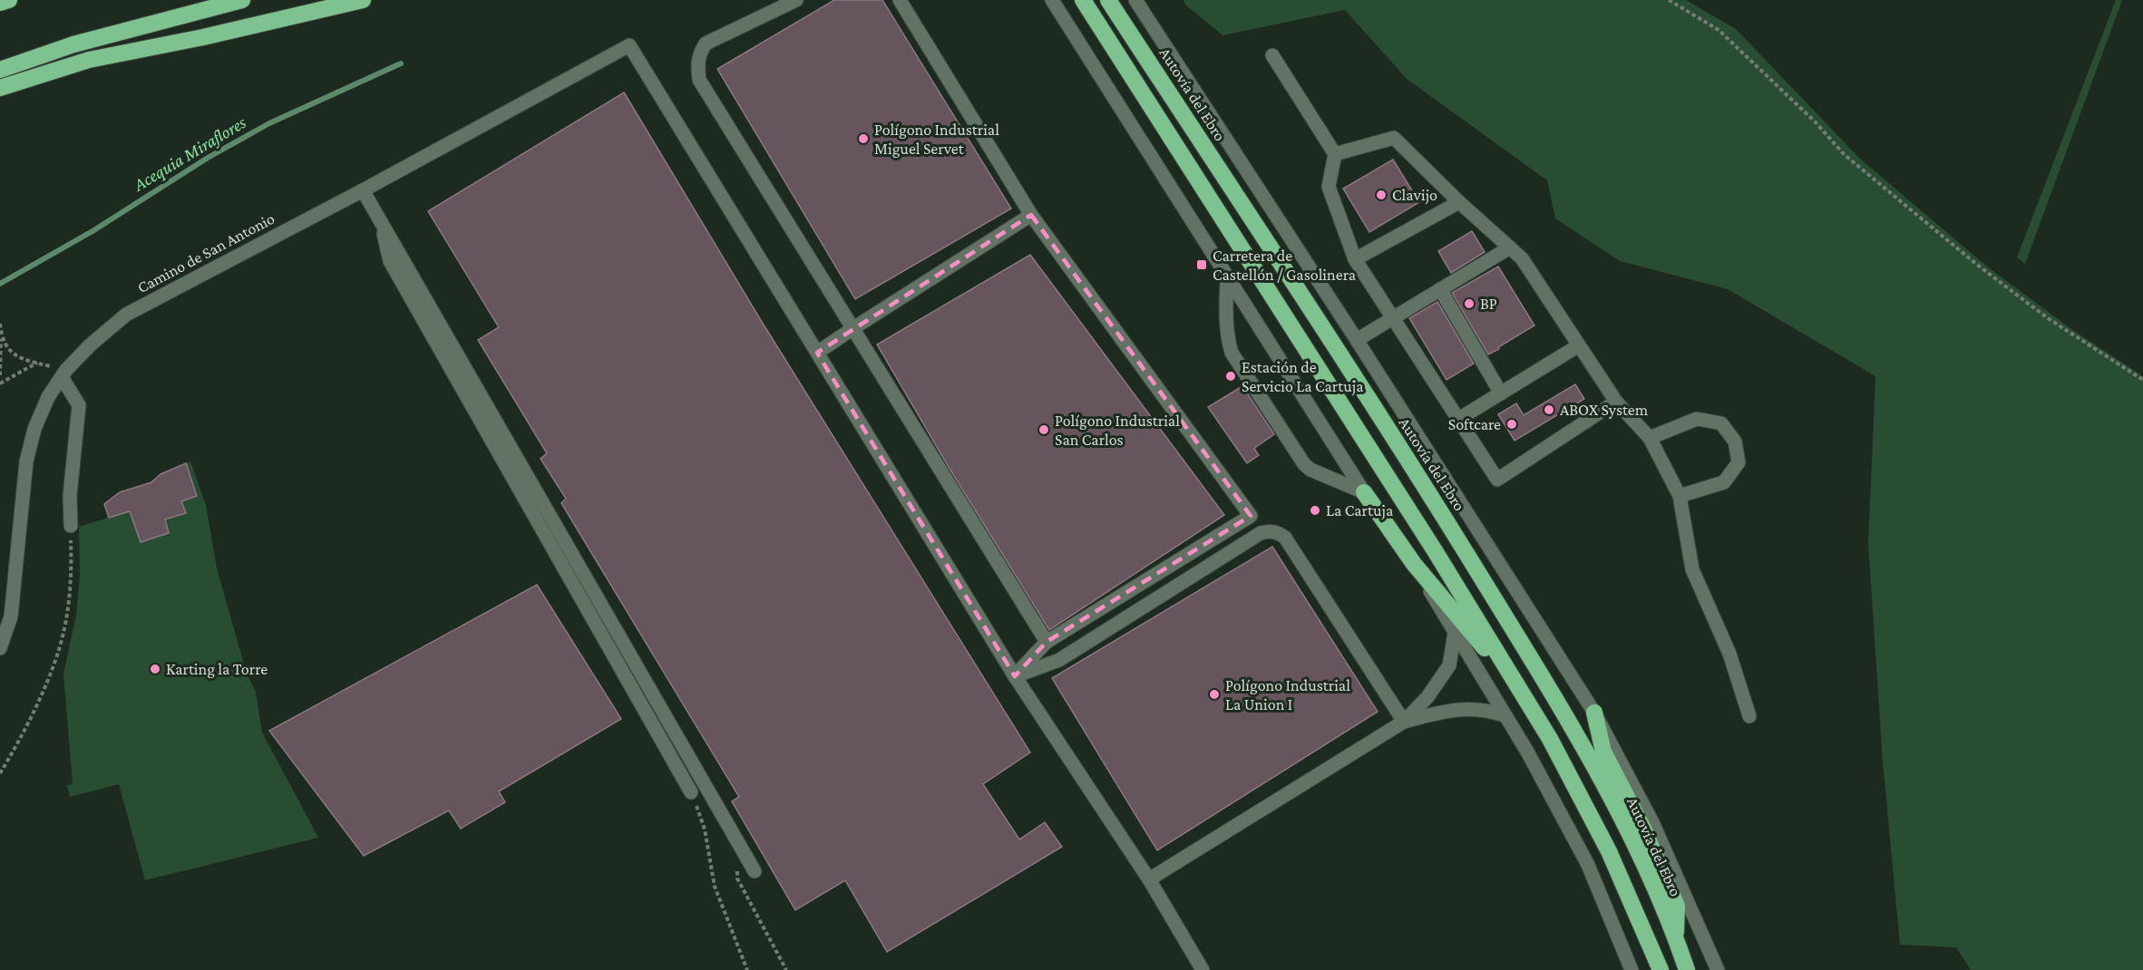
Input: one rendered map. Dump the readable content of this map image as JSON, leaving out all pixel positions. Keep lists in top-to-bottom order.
{
  "streets": {
    "highway": ["Autovía del Ebro"],
    "street": ["Camino de San Antonio"]
  },
  "water": ["Acequia Miraflores"],
  "places": {
    "other": [
      "Polígono Industrial Miguel Servet",
      "Clavijo",
      "BP",
      "Estación de Servicio La Cartuja",
      "ABOX System",
      "Softcare",
      "Polígono Industrial San Carlos",
      "La Cartuja",
      "Karting la Torre",
      "Polígono Industrial La Union I"
    ],
    "transit": ["Carretera de Castellón / Gasolinera"]
  }
}
